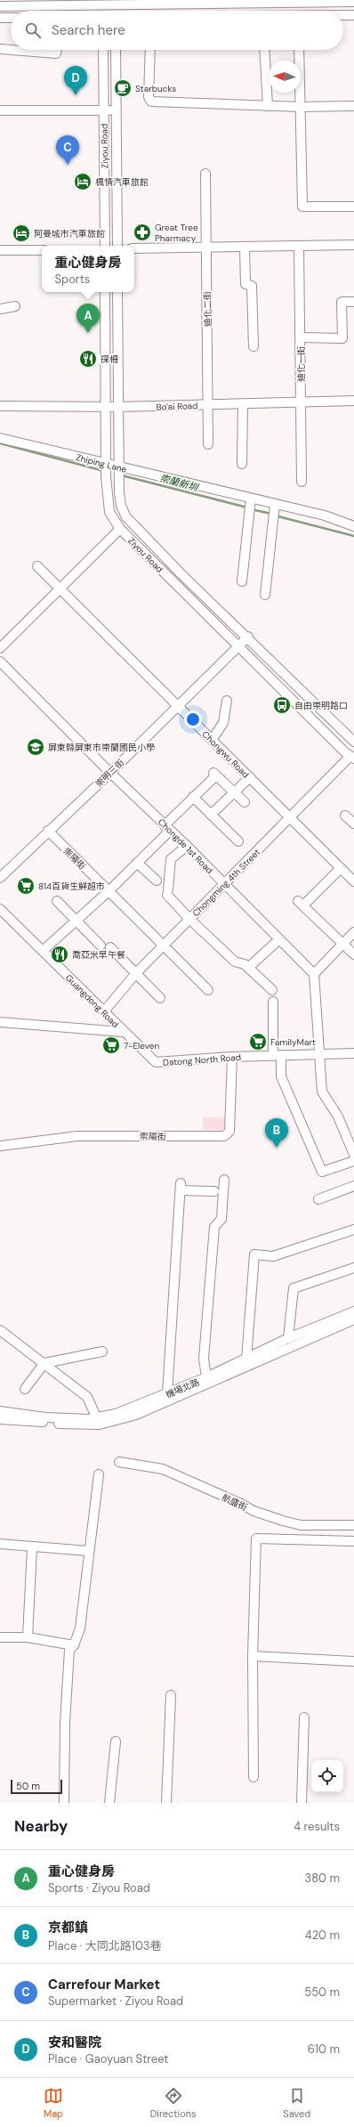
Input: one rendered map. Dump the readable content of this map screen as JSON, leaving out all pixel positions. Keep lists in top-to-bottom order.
{
  "streets": {
    "street": [
      "Ziyou Road",
      "迪化二街",
      "迪化一街",
      "Bo'ai Road",
      "Zhiping Lane",
      "Chongwu Road",
      "崇明三街",
      "Chongde 1st Road",
      "崇陽街",
      "Chongming 4th Street",
      "Guangdong Road",
      "Datong North Road",
      "機場北路",
      "航盛街"
    ]
  },
  "crossings": [
    ["Ziyou Road", "Bo'ai Road"],
    ["Ziyou Road", "Zhiping Lane"],
    ["Ziyou Road", "崇明三街"],
    ["Ziyou Road", "Chongming 4th Street"],
    ["迪化二街", "Bo'ai Road"],
    ["迪化一街", "Bo'ai Road"],
    ["Chongwu Road", "崇明三街"],
    ["Chongwu Road", "Chongming 4th Street"],
    ["崇明三街", "Chongde 1st Road"],
    ["崇明三街", "崇陽街"],
    ["Chongde 1st Road", "Chongming 4th Street"],
    ["崇陽街", "Chongming 4th Street"],
    ["崇陽街", "Datong North Road"],
    ["Chongming 4th Street", "Guangdong Road"],
    ["Guangdong Road", "Datong North Road"]
  ],
  "water": ["崇蘭新圳"],
  "places": {
    "cafe": ["Starbucks"],
    "hotel": ["楓情汽車旅館", "阿曼城市汽車旅館"],
    "pharmacy": ["Great Tree Pharmacy"],
    "restaurant": ["探柵", "喬亞米早午餐"],
    "bus stop": ["自由崇明路口"],
    "school or university": ["屏東縣屏東市崇蘭國民小學"],
    "supermarket": ["814百貨生鮮超市", "FamilyMart", "7-Eleven"]
  },
  "scale_bar": "50 m",
  "north": "left",
  "page": {
    "search": "Search here",
    "pins": [
      "D",
      "C",
      "A",
      "B"
    ],
    "popup": ["重心健身房", "Sports"],
    "scale": "50 m",
    "heading": ["Nearby", "4 results"],
    "list": [
      {
        "mark": "A",
        "name": "重心健身房",
        "note": "Sports · Ziyou Road",
        "value": "380 m"
      },
      {
        "mark": "B",
        "name": "京都鎮",
        "note": "Place · 大同北路103巷",
        "value": "420 m"
      },
      {
        "mark": "C",
        "name": "Carrefour Market",
        "note": "Supermarket · Ziyou Road",
        "value": "550 m"
      },
      {
        "mark": "D",
        "name": "安和醫院",
        "note": "Place · Gaoyuan Street",
        "value": "610 m"
      }
    ],
    "nav": ["Map", "Directions", "Saved"]
  }
}
